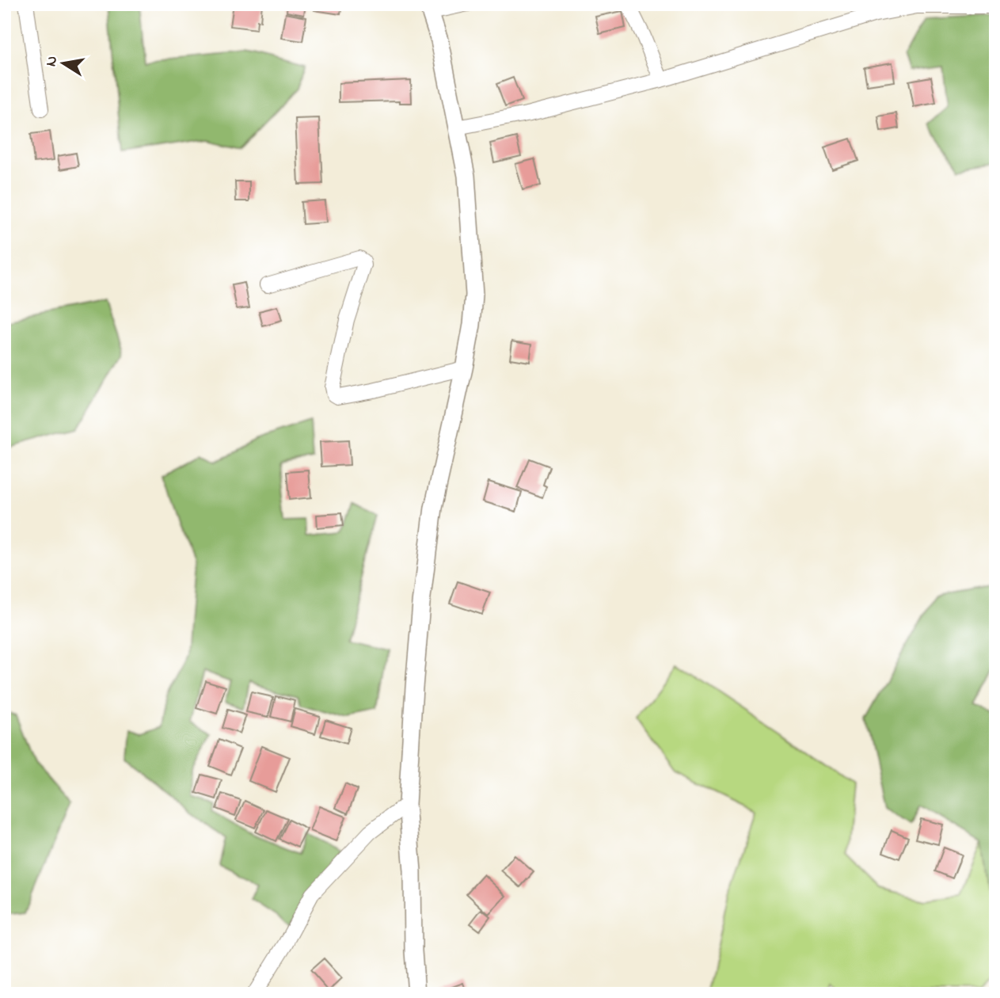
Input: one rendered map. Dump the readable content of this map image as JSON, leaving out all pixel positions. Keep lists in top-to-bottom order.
{
  "north": "left"
}
